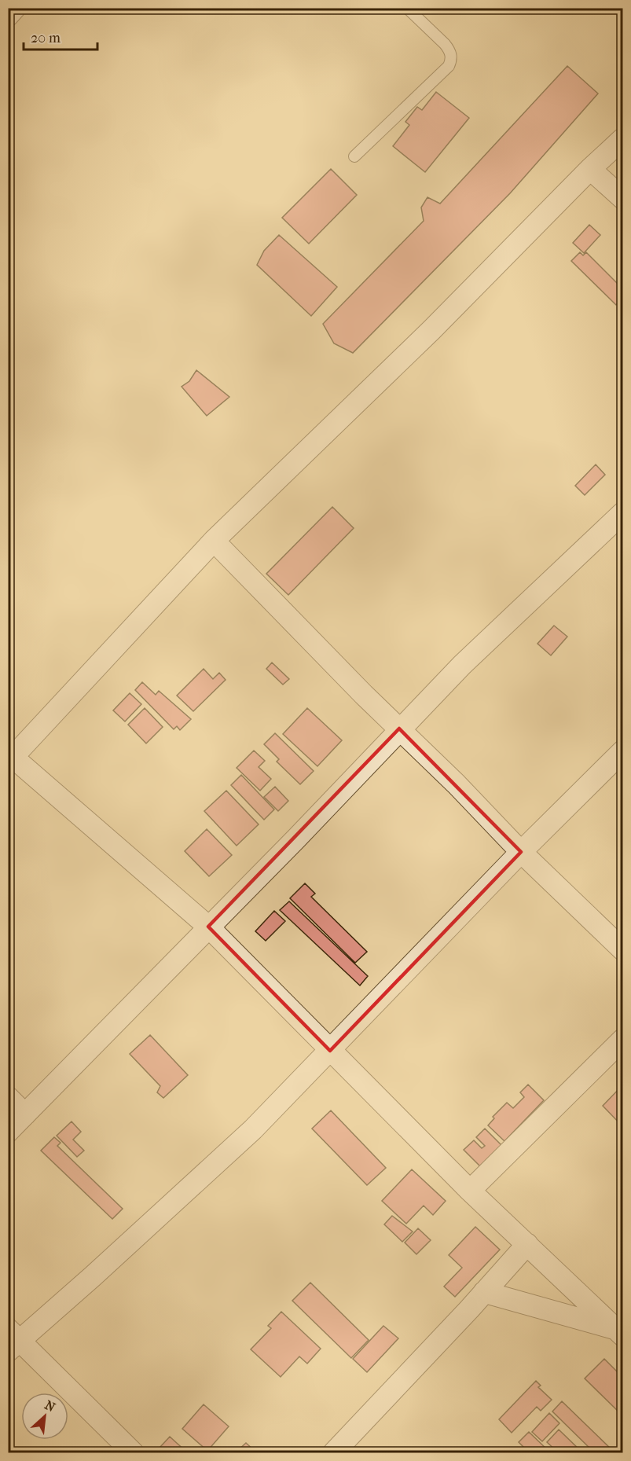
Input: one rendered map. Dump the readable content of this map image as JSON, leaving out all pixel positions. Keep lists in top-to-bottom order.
{
  "scale_bar": "20 m",
  "north": "top right"
}
